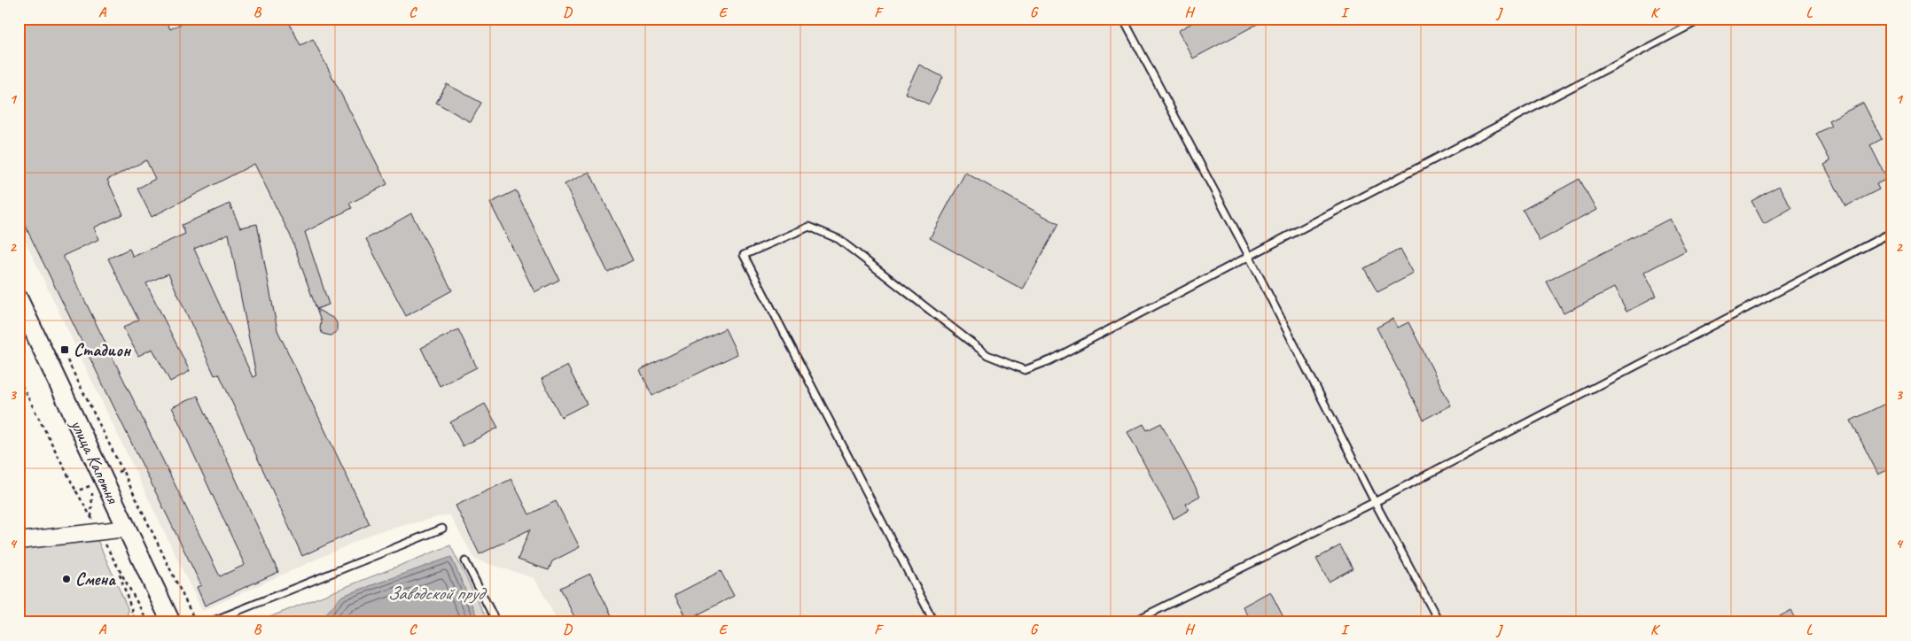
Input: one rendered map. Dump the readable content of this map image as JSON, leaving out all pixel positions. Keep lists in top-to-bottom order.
{
  "streets": {
    "main road": ["улица Капотня"]
  },
  "water": ["Заводской пруд"],
  "places": {
    "transit": ["Стадион"],
    "other": ["Смена"]
  },
  "grid": {
    "columns": [
      "A",
      "B",
      "C",
      "D",
      "E",
      "F",
      "G",
      "H",
      "I",
      "J",
      "K",
      "L"
    ],
    "rows": [
      "1",
      "2",
      "3",
      "4"
    ]
  }
}
